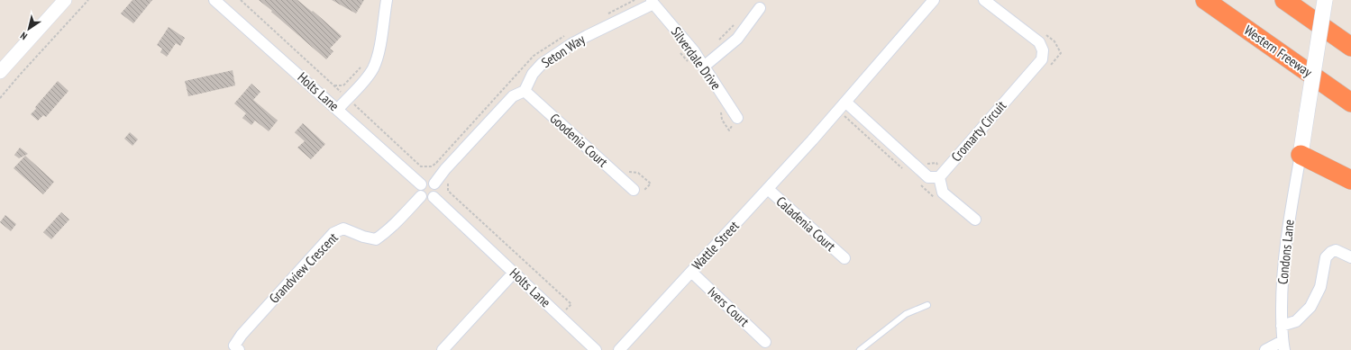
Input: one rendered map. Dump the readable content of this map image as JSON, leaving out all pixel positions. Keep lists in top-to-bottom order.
{
  "streets": {
    "highway": ["Western Freeway"],
    "street": [
      "Seton Way",
      "Silverdale Drive",
      "Holts Lane",
      "Cromarty Circuit",
      "Goodenia Court",
      "Caladenia Court",
      "Wattle Street",
      "Condons Lane",
      "Grandview Crescent",
      "Ivers Court"
    ]
  },
  "crossings": [
    ["Seton Way", "Silverdale Drive"],
    ["Seton Way", "Goodenia Court"],
    ["Holts Lane", "Grandview Crescent"],
    ["Caladenia Court", "Wattle Street"],
    ["Wattle Street", "Ivers Court"]
  ],
  "north": "bottom left"
}
